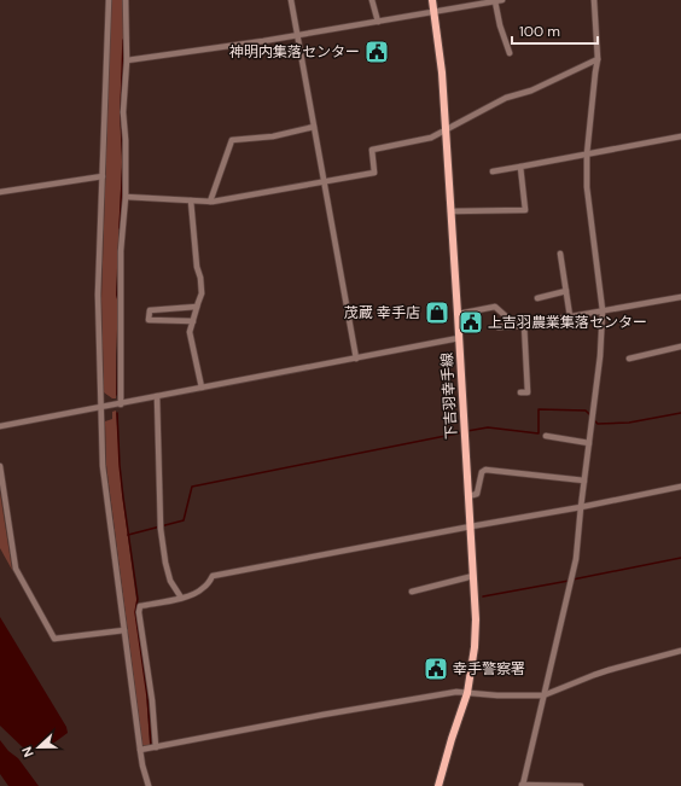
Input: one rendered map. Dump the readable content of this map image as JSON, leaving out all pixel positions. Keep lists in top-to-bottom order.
{
  "streets": {
    "main road": ["下吉羽幸手線"]
  },
  "places": {
    "public building": ["神明内集落センター", "上吉羽農業集落センター", "幸手警察署"],
    "shop": ["茂蔵 幸手店"]
  },
  "scale_bar": "100 m",
  "north": "left"
}
